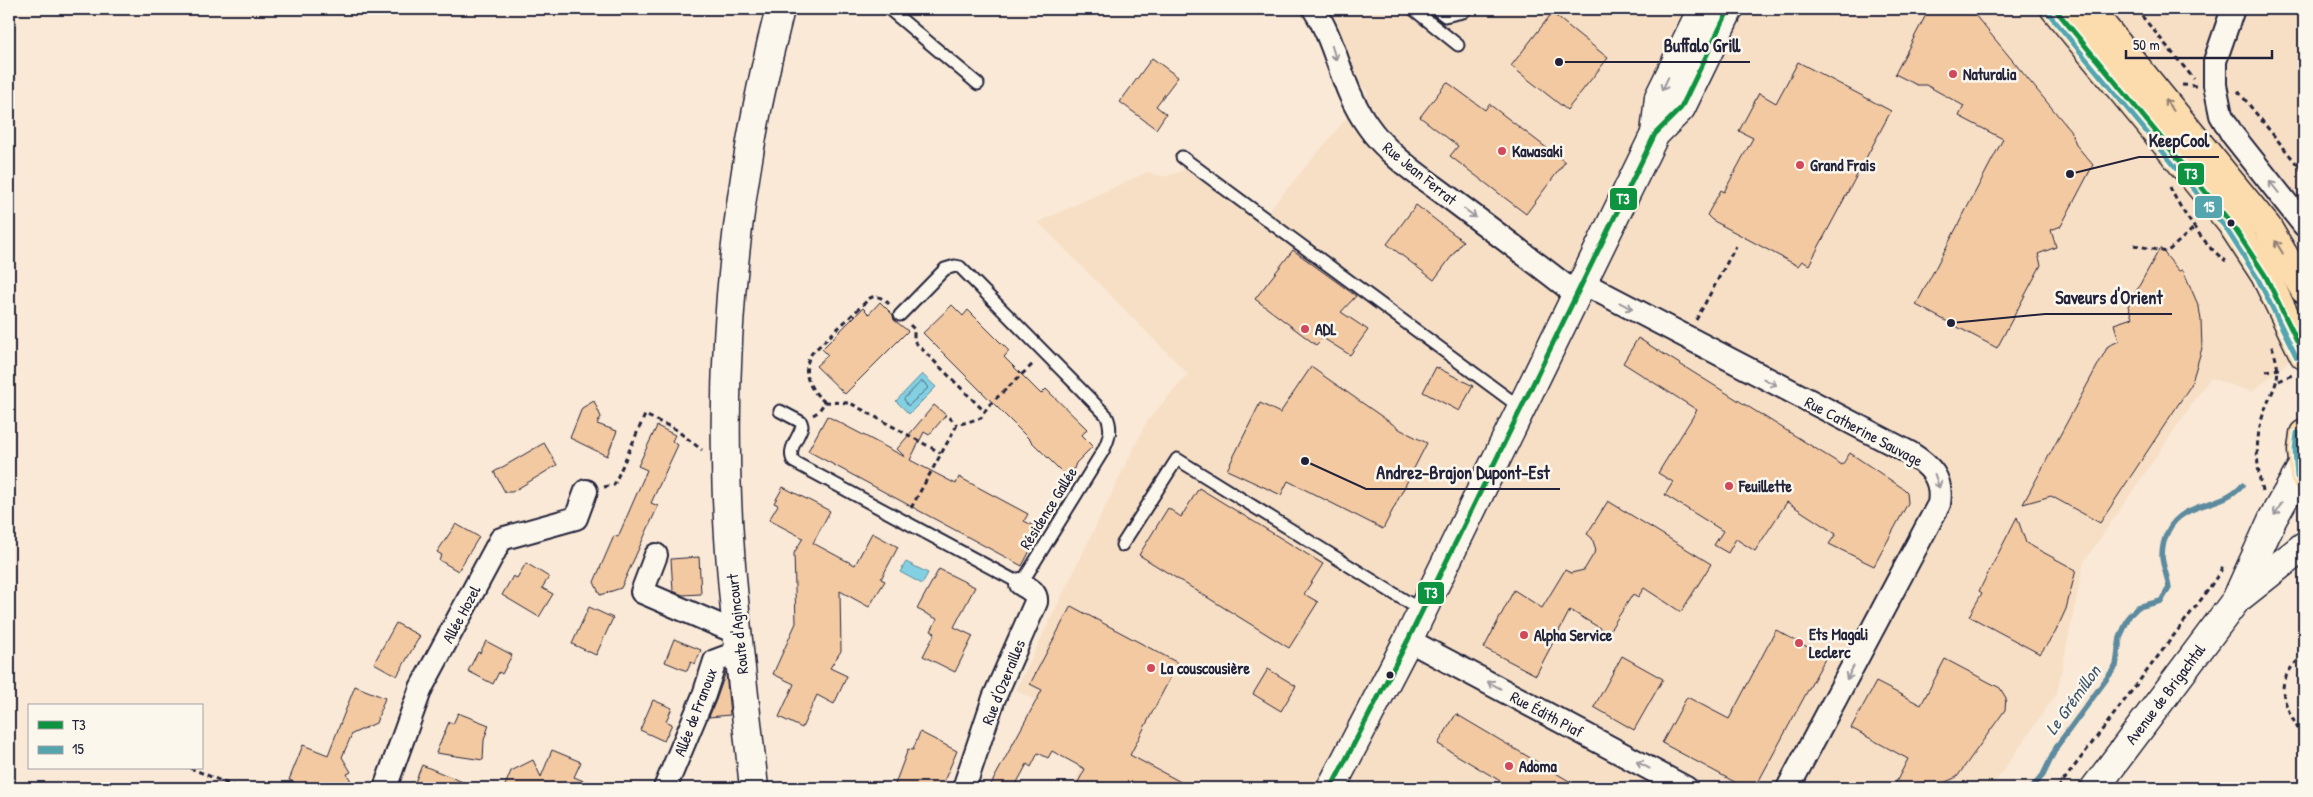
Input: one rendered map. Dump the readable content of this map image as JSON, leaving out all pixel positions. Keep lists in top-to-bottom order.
{
  "streets": {
    "street": [
      "Rue Jean Ferrat",
      "Rue Catherine Sauvage",
      "Allée Hozel",
      "Route d'Agincourt",
      "Rue d'Ozerailles",
      "Avenue de Brigachtal",
      "Allée de Franoux",
      "Rue Édith Piaf"
    ],
    "lane": ["Résidence Gallée"]
  },
  "crossings": [
    ["Rue Jean Ferrat", "Rue Catherine Sauvage"],
    ["Résidence Gallée", "Rue d'Ozerailles"],
    ["Route d'Agincourt", "Allée de Franoux"]
  ],
  "one_way": ["Rue Jean Ferrat", "Rue Édith Piaf"],
  "water": ["Le Grémillon"],
  "places": [
    "Buffalo Grill",
    "Naturalia",
    "Kawasaki",
    "Grand Frais",
    "KeepCool",
    "Saveurs d'Orient",
    "ADL",
    "Andrez-Brajon Dupont-Est",
    "Feuillette",
    "Alpha Service",
    "Ets Magali Leclerc",
    "La couscousière",
    "Adoma"
  ],
  "lines": ["transit line T3", "transit line 15"],
  "legend": ["T3", "15"],
  "scale_bar": "50 m"
}
